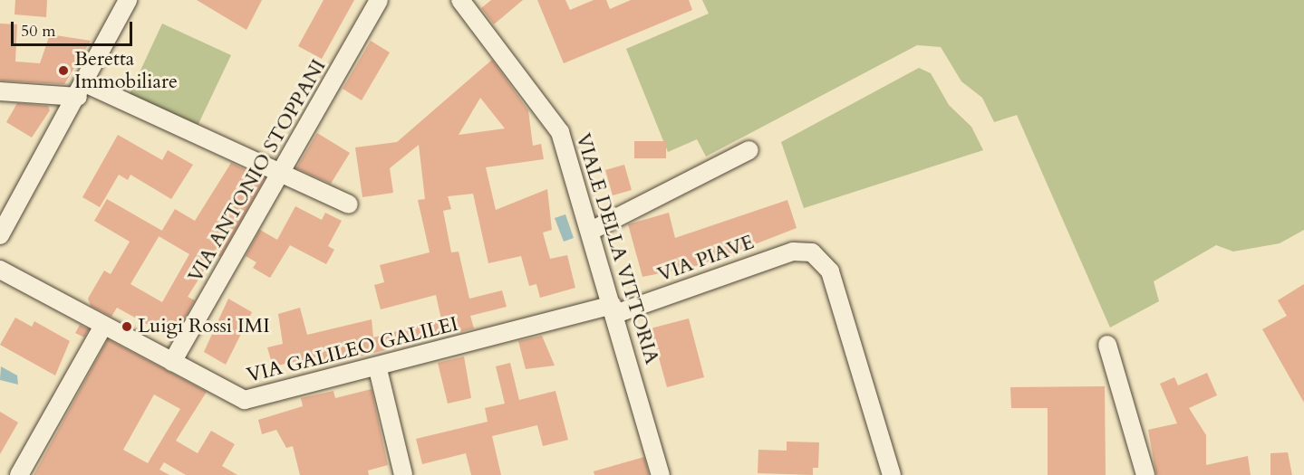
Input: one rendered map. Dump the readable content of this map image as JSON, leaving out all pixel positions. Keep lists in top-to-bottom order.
{
  "streets": {
    "street": [
      "VIA ANTONIO STOPPANI",
      "VIALE DELLA VITTORIA",
      "VIA PIAVE",
      "VIA GALILEO GALILEI"
    ]
  },
  "crossings": [
    ["VIA ANTONIO STOPPANI", "VIA GALILEO GALILEI"],
    ["VIALE DELLA VITTORIA", "VIA PIAVE"],
    ["VIALE DELLA VITTORIA", "VIA GALILEO GALILEI"],
    ["VIA PIAVE", "VIA GALILEO GALILEI"]
  ],
  "places": ["Beretta Immobiliare", "Luigi Rossi IMI"],
  "scale_bar": "50 m"
}
